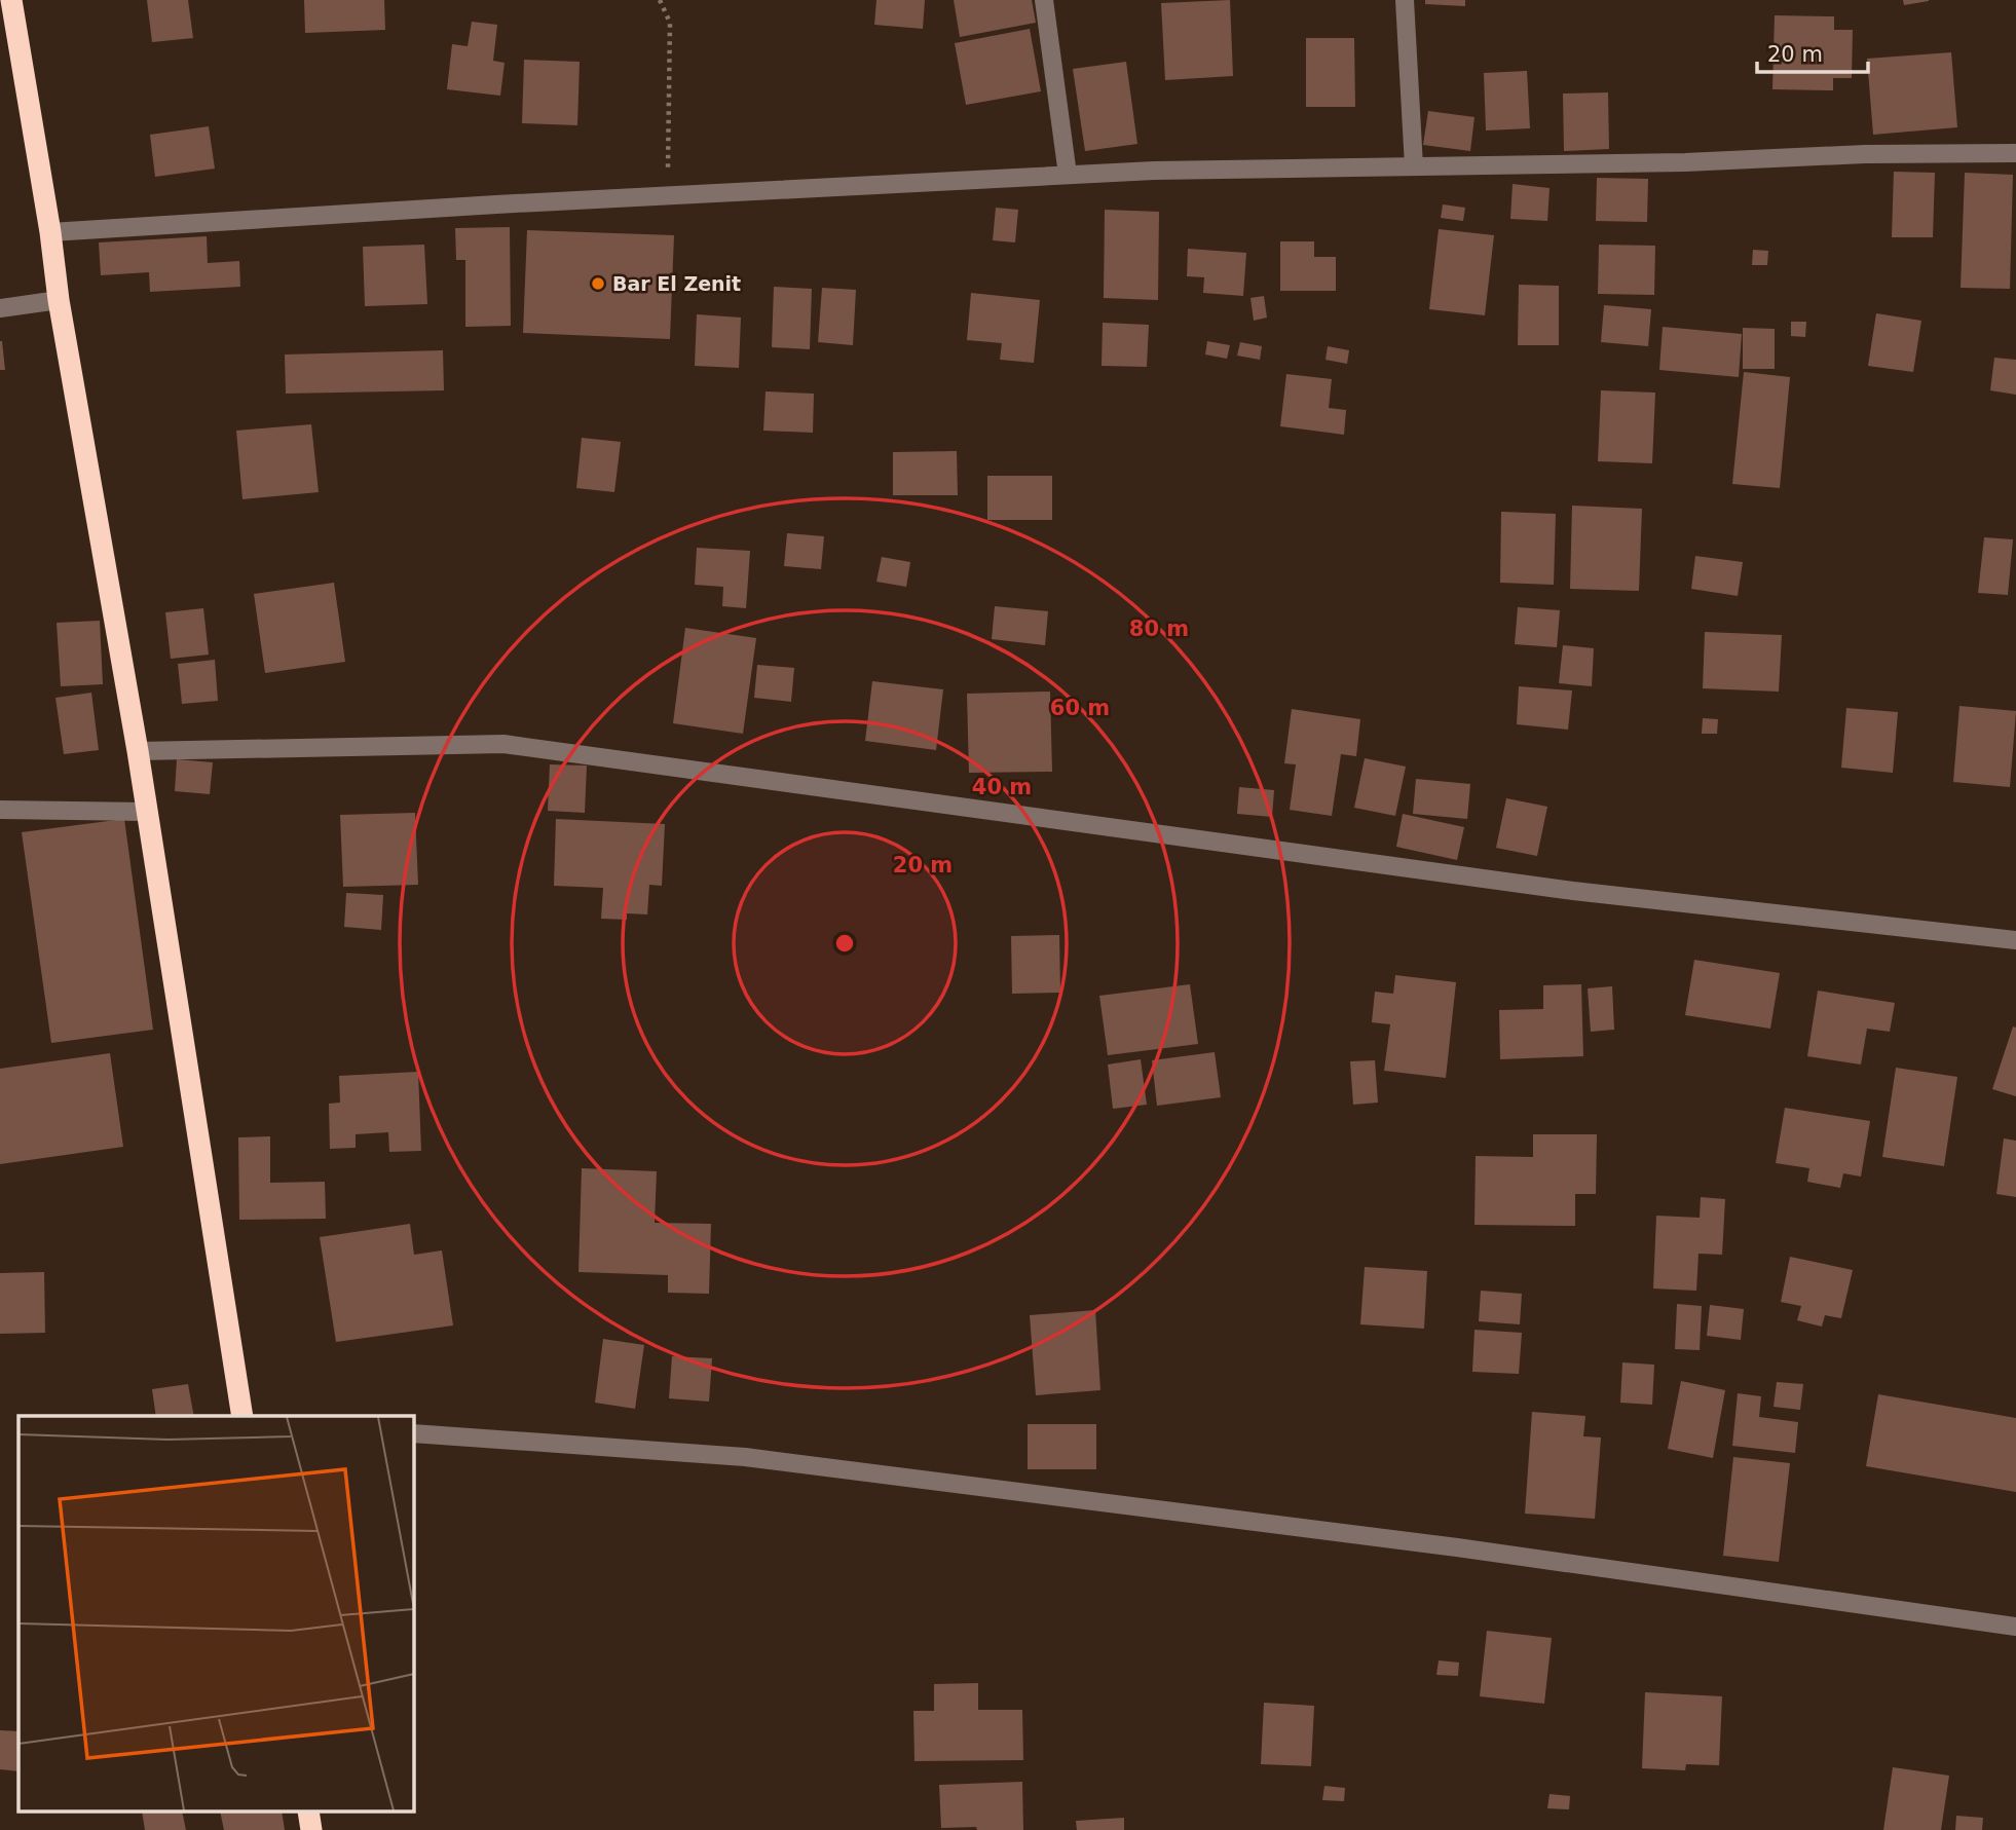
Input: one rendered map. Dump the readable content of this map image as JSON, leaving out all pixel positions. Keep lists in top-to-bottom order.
{
  "places": ["Bar El Zenit"],
  "scale_bar": "20 m",
  "rings": [
    "80 m",
    "60 m",
    "40 m",
    "20 m"
  ]
}
